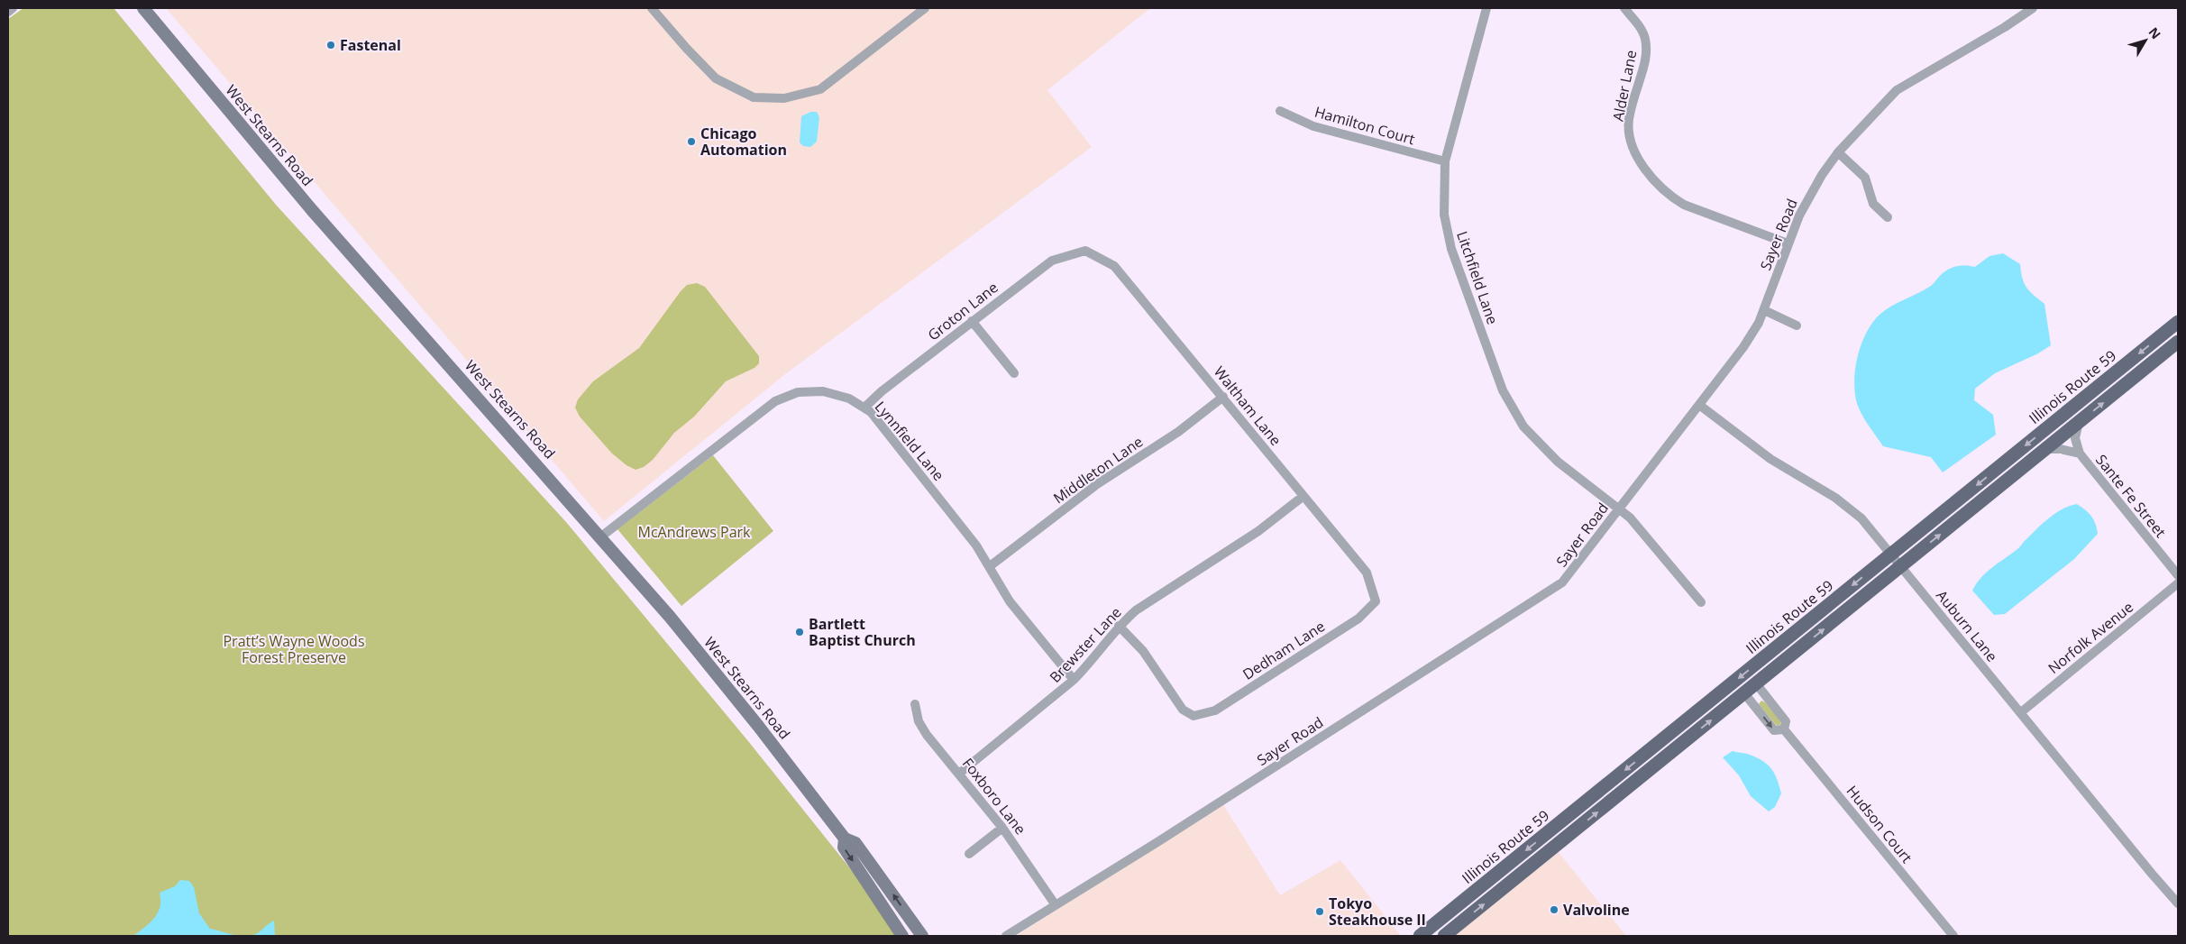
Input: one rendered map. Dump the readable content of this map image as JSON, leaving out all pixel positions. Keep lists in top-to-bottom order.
{
  "streets": {
    "main road": ["West Stearns Road", "Illinois Route 59"],
    "street": [
      "Alder Lane",
      "Hamilton Court",
      "Sayer Road",
      "Litchfield Lane",
      "Groton Lane",
      "Waltham Lane",
      "Lynnfield Lane",
      "Middleton Lane",
      "Sante Fe Street",
      "Auburn Lane",
      "Norfolk Avenue",
      "Brewster Lane",
      "Dedham Lane",
      "Foxboro Lane",
      "Hudson Court"
    ]
  },
  "crossings": [
    ["Alder Lane", "Sayer Road"],
    ["Hamilton Court", "Litchfield Lane"],
    ["West Stearns Road", "Lynnfield Lane"],
    ["Sayer Road", "Litchfield Lane"],
    ["Sayer Road", "Auburn Lane"],
    ["Sayer Road", "Foxboro Lane"],
    ["Groton Lane", "Waltham Lane"],
    ["Groton Lane", "Lynnfield Lane"],
    ["Illinois Route 59", "Auburn Lane"],
    ["Waltham Lane", "Middleton Lane"],
    ["Waltham Lane", "Brewster Lane"],
    ["Waltham Lane", "Dedham Lane"],
    ["Lynnfield Lane", "Middleton Lane"],
    ["Lynnfield Lane", "Brewster Lane"],
    ["Auburn Lane", "Norfolk Avenue"],
    ["Brewster Lane", "Dedham Lane"],
    ["Brewster Lane", "Foxboro Lane"]
  ],
  "parks": ["McAndrews Park", "Pratt’s Wayne Woods Forest Preserve"],
  "places": [
    "Fastenal",
    "Chicago Automation",
    "Bartlett Baptist Church",
    "Valvoline",
    "Tokyo Steakhouse II"
  ],
  "north": "top right"
}
